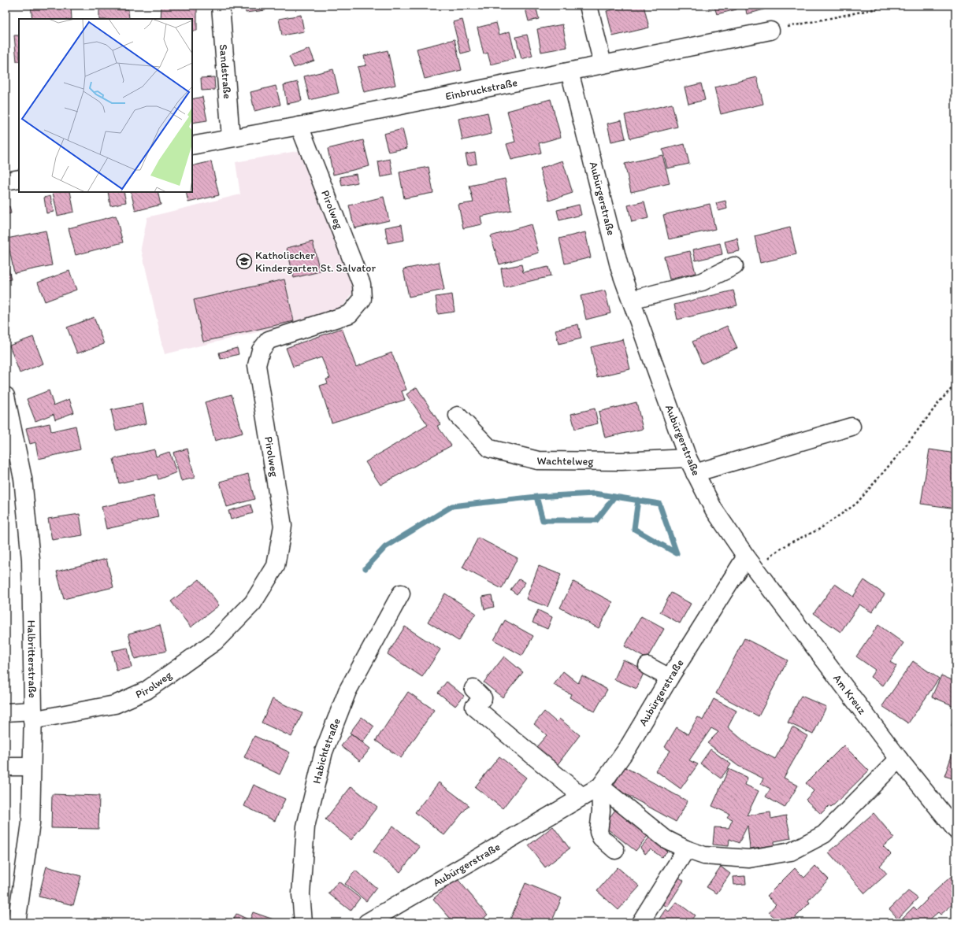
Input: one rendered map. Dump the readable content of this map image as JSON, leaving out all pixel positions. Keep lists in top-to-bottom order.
{
  "streets": {
    "street": [
      "Sandstraße",
      "Einbruckstraße",
      "Aubürgerstraße",
      "Pirolweg",
      "Wachtelweg",
      "Halbritterstraße",
      "Am Kreuz",
      "Habichtstraße"
    ]
  },
  "crossings": [
    ["Sandstraße", "Einbruckstraße"],
    ["Einbruckstraße", "Aubürgerstraße"],
    ["Einbruckstraße", "Pirolweg"],
    ["Aubürgerstraße", "Wachtelweg"],
    ["Aubürgerstraße", "Am Kreuz"],
    ["Pirolweg", "Halbritterstraße"]
  ],
  "places": {
    "school or university": ["Katholischer Kindergarten St. Salvator"]
  }
}
